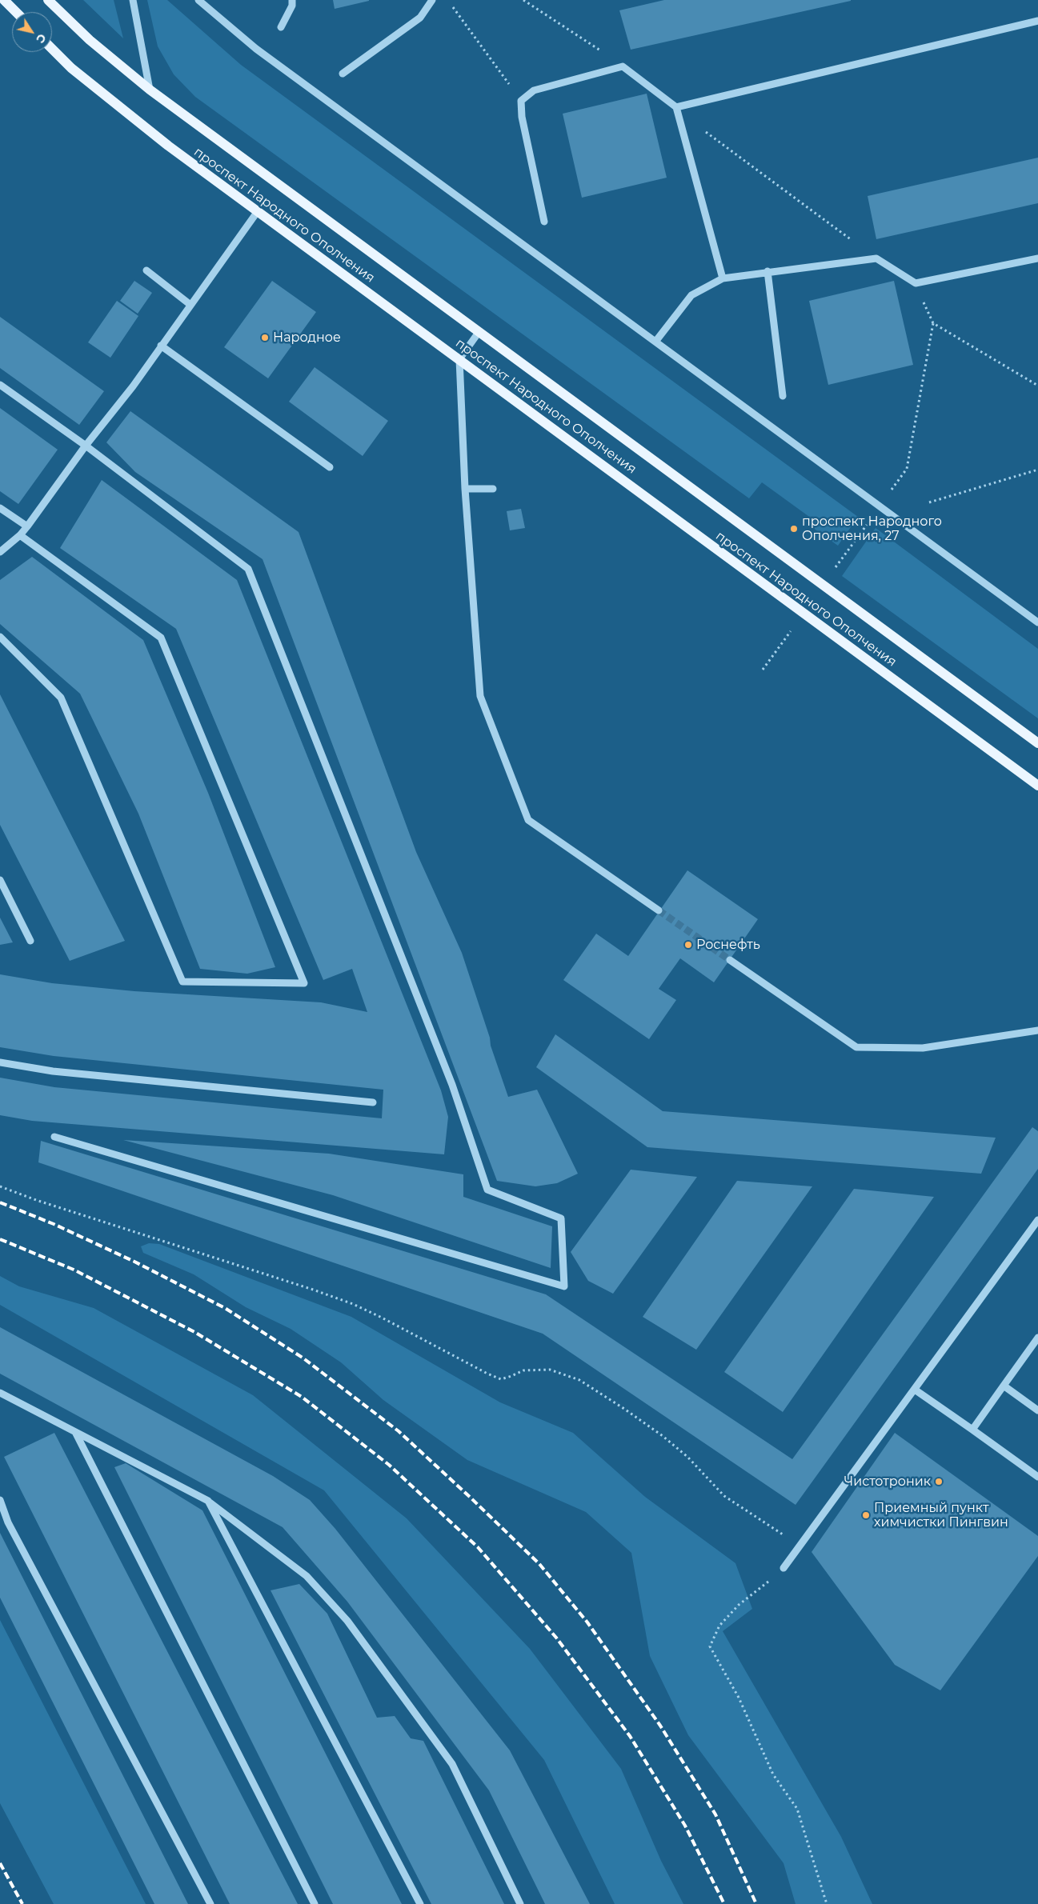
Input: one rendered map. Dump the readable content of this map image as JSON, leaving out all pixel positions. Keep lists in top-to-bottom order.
{
  "streets": {
    "main road": ["проспект Народного Ополчения"]
  },
  "places": [
    "Народное",
    "проспект Народного Ополчения, 27",
    "Роснефть",
    "Чистотроник",
    "Приемный пункт химчистки Пингвин"
  ],
  "north": "bottom right"
}
